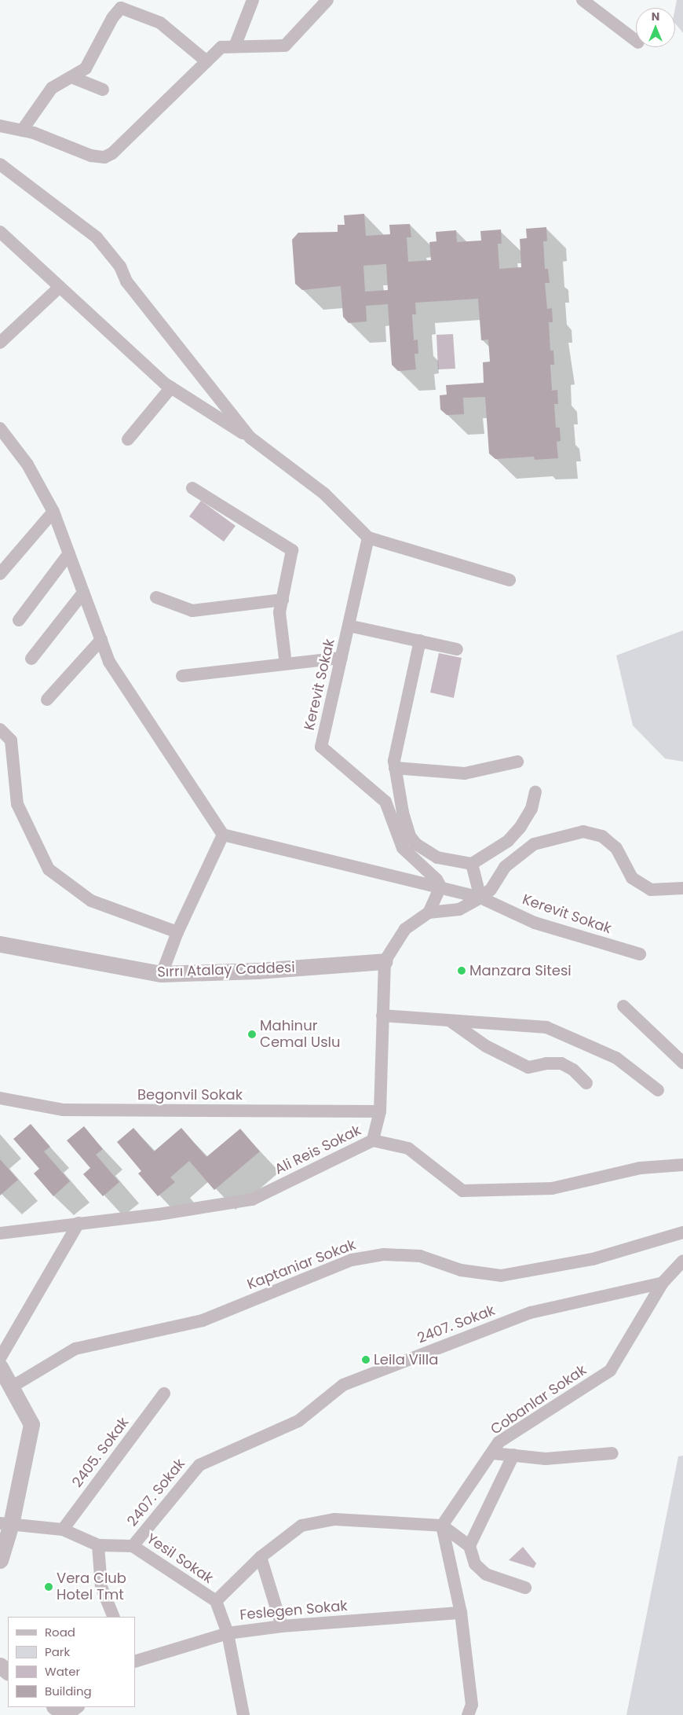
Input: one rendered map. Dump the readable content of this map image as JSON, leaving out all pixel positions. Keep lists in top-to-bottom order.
{
  "streets": {
    "street": [
      "Kerevit Sokak",
      "Sırrı Atalay Caddesi",
      "Begonvil Sokak",
      "Ali Reis Sokak",
      "Kaptaniar Sokak",
      "2407. Sokak",
      "Cobanlar Sokak",
      "2405. Sokak",
      "Yesil Sokak",
      "Feslegen Sokak"
    ]
  },
  "crossings": [
    ["2407. Sokak", "Cobanlar Sokak"],
    ["2407. Sokak", "Yesil Sokak"],
    ["2405. Sokak", "Yesil Sokak"]
  ],
  "places": [
    "Manzara Sitesi",
    "Mahinur Cemal Uslu",
    "Leila Villa",
    "Vera Club Hotel Tmt"
  ],
  "legend": [
    "Road",
    "Park",
    "Water",
    "Building"
  ],
  "north": "top"
}
